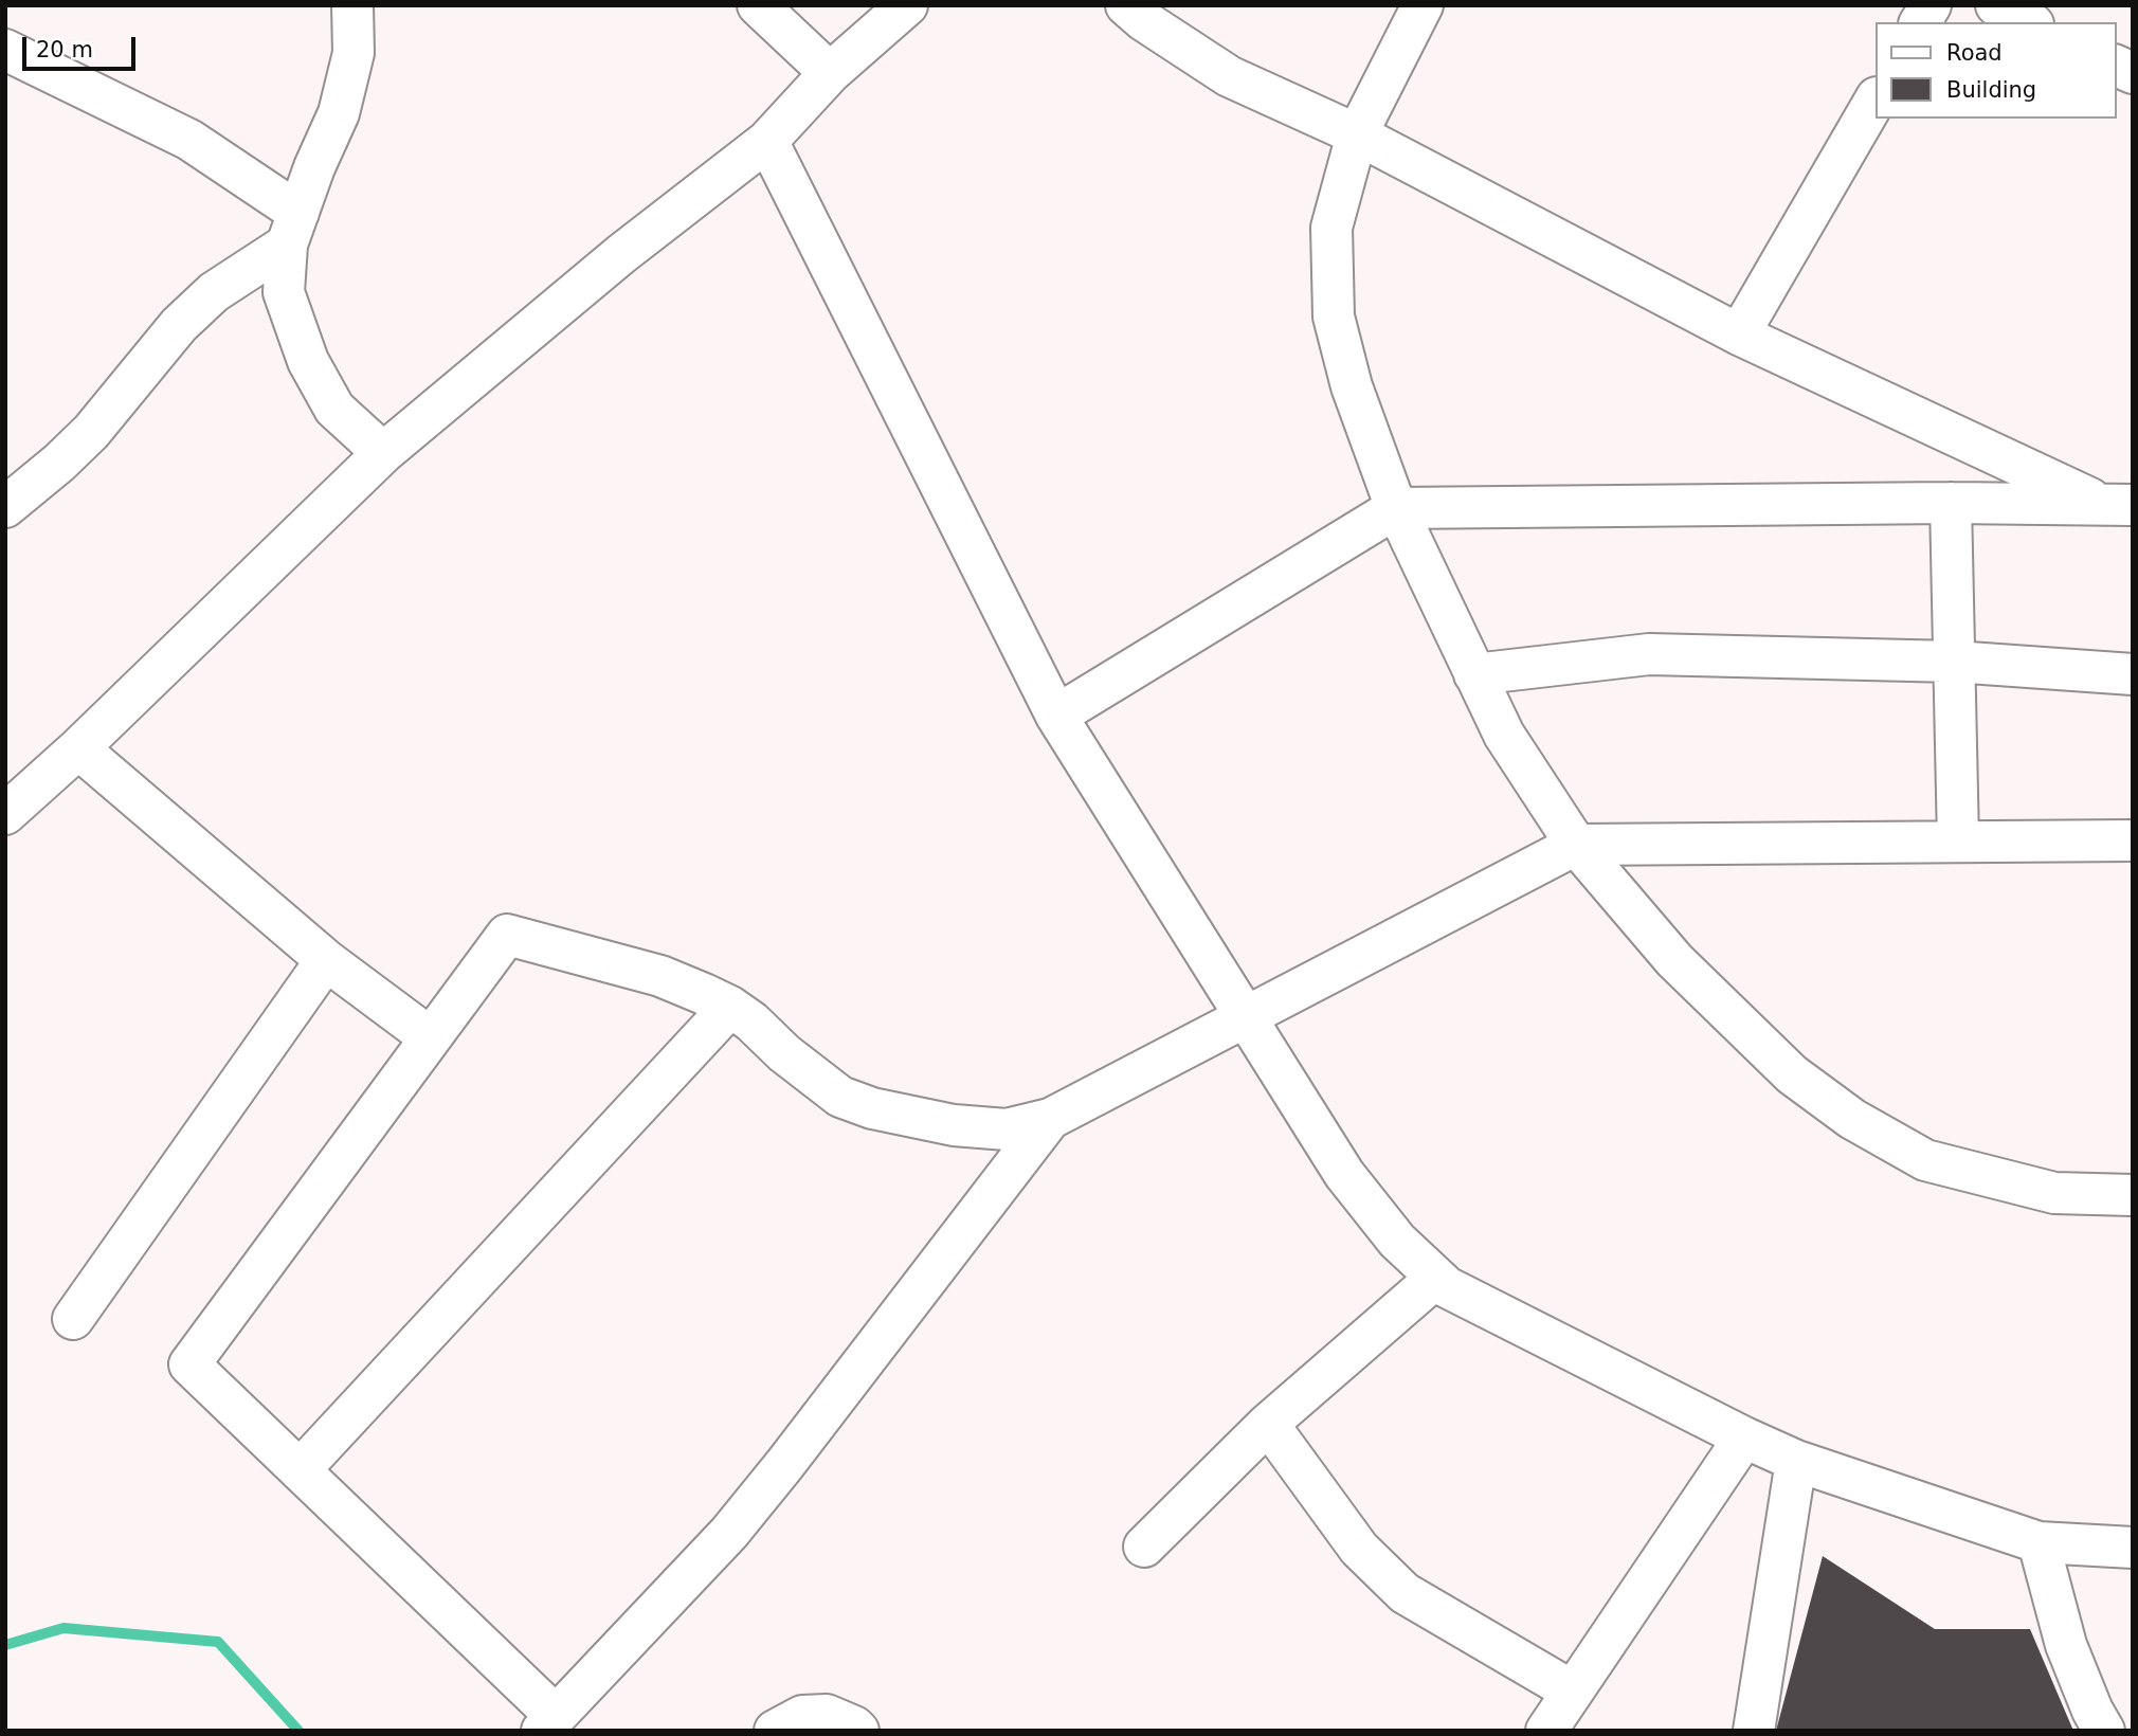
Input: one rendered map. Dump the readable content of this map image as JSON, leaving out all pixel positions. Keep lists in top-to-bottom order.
{
  "legend": ["Road", "Building"],
  "scale_bar": "20 m"
}
